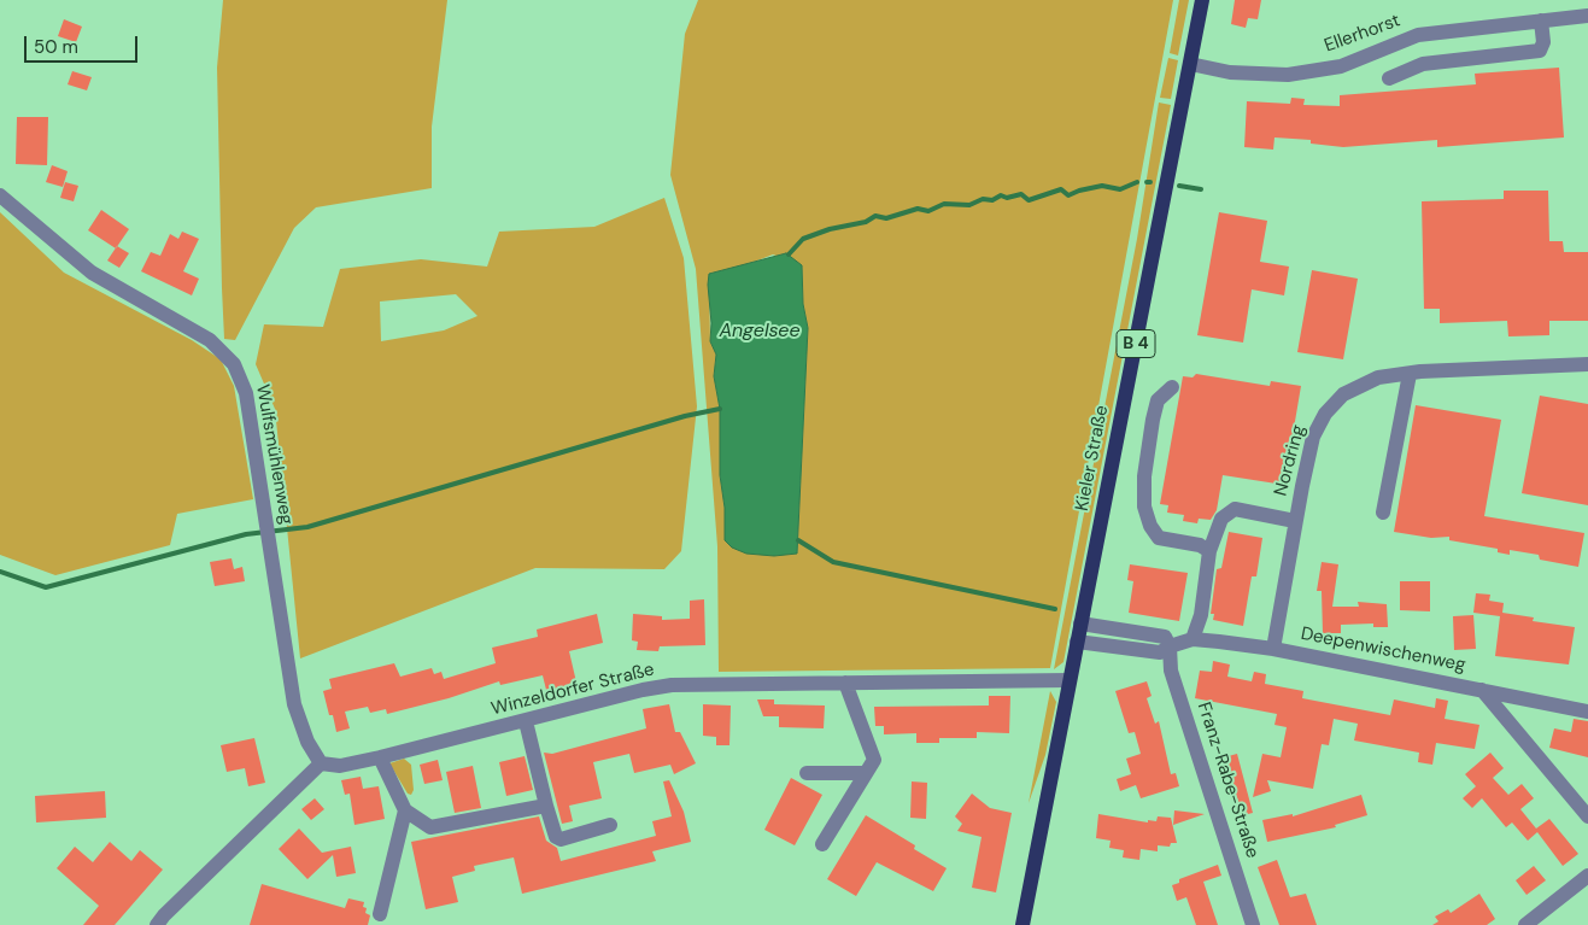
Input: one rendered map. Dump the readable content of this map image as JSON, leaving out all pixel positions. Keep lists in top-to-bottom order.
{
  "streets": {
    "main road": ["B 4", "Kieler Straße"],
    "street": [
      "Ellerhorst",
      "Wulfsmühlenweg",
      "Nordring",
      "Deepenwischenweg",
      "Winzeldorfer Straße",
      "Franz-Rabe-Straße"
    ]
  },
  "crossings": [
    ["Ellerhorst", "Kieler Straße"],
    ["Wulfsmühlenweg", "Winzeldorfer Straße"],
    ["Kieler Straße", "Deepenwischenweg"],
    ["Kieler Straße", "Winzeldorfer Straße"],
    ["Nordring", "Deepenwischenweg"],
    ["Deepenwischenweg", "Franz-Rabe-Straße"]
  ],
  "water": ["Angelsee"],
  "scale_bar": "50 m"
}
